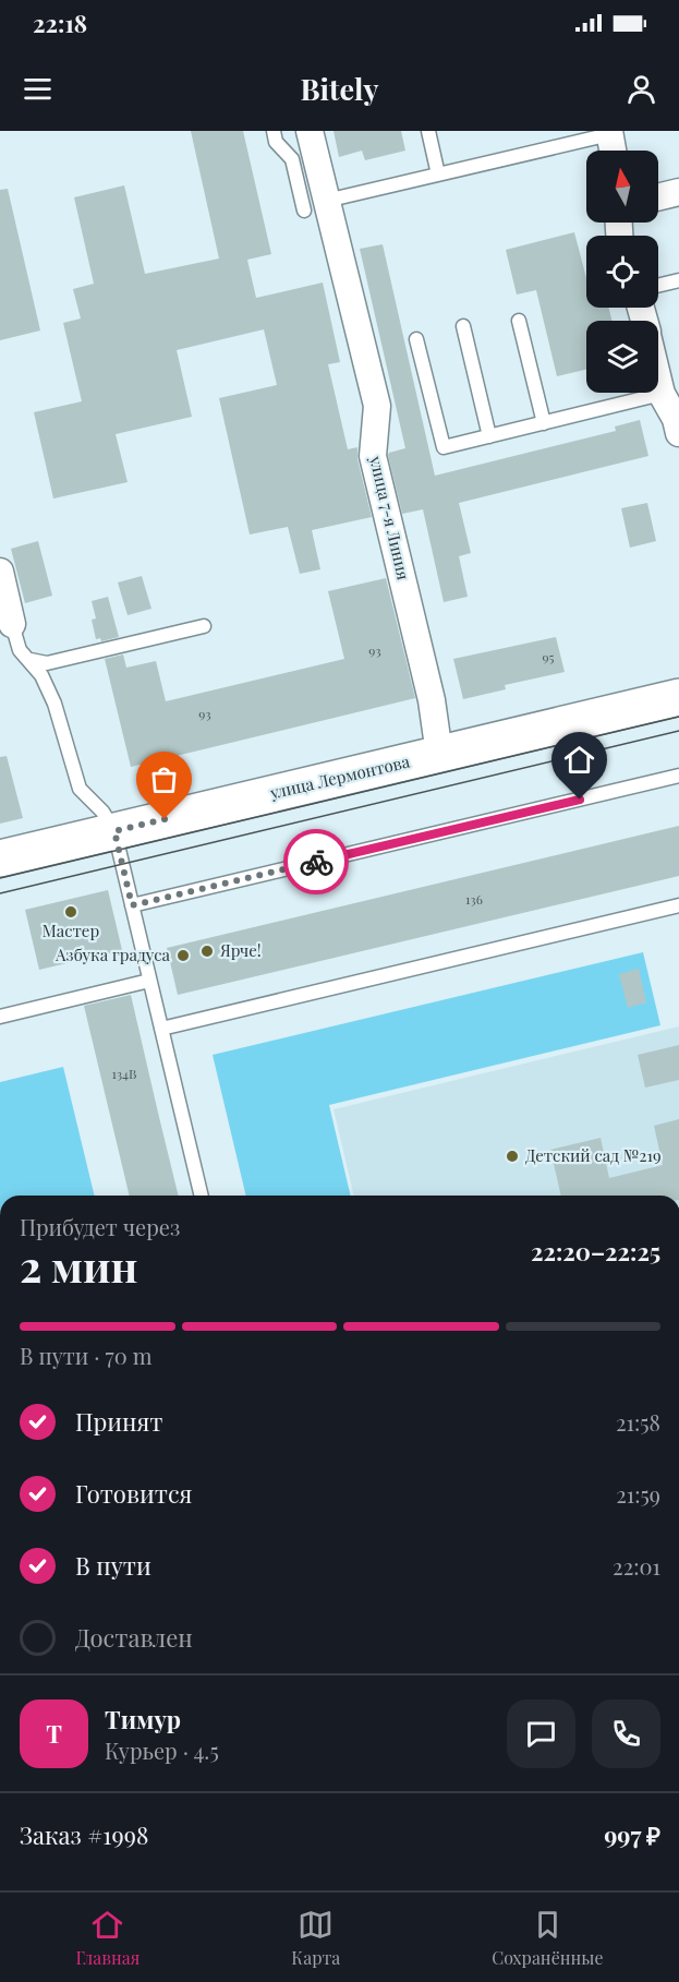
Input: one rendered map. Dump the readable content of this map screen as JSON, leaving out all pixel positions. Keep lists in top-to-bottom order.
{
  "streets": {
    "main road": ["улица Лермонтова"],
    "street": ["улица 7-я Линия"]
  },
  "crossings": [
    ["улица 7-я Линия", "улица Лермонтова"]
  ],
  "places": [
    "Мастер",
    "Ярче!",
    "Азбука градуса",
    "Детский сад №219"
  ],
  "house_numbers": [
    "93",
    "95",
    "93",
    "136",
    "134В"
  ],
  "north": "top",
  "page": {
    "status": "22:18",
    "header": "Bitely",
    "heading": ["2 мин", "Прибудет через", "22:20–22:25"],
    "panel": [
      "Тимур",
      "Курьер · 4.5",
      "Заказ #1998",
      "997 ₽"
    ],
    "bar": "В пути · 70 m",
    "list": [
      ["Принят", "21:58"],
      ["Готовится", "21:59"],
      ["В пути", "22:01"],
      "Доставлен"
    ],
    "round": "Т",
    "tabs": ["Главная", "Карта", "Сохранённые"]
  }
}
